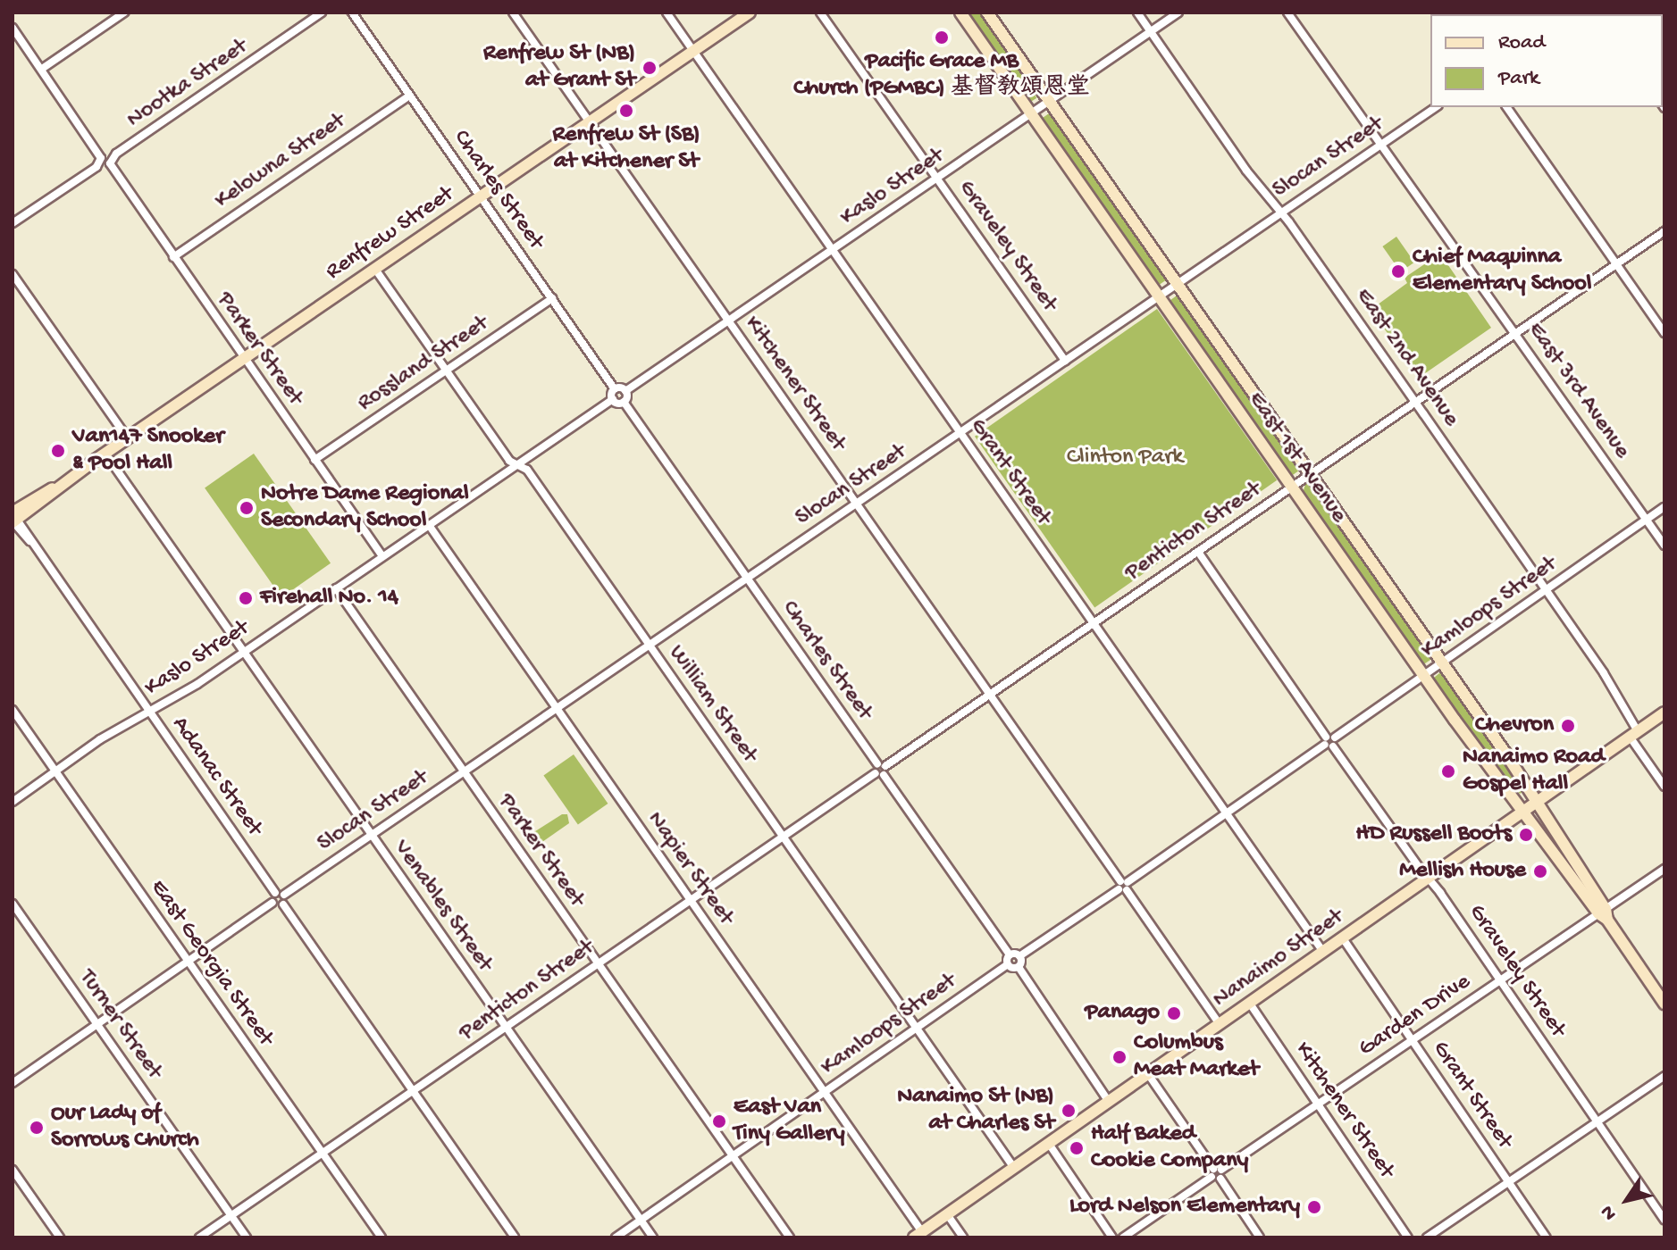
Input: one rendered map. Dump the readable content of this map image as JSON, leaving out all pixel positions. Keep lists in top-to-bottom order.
{
  "streets": {
    "main road": ["Renfrew Street", "East 1st Avenue", "Nanaimo Street"],
    "street": [
      "Nootka Street",
      "Slocan Street",
      "Kelowna Street",
      "Kaslo Street",
      "Charles Street",
      "Graveley Street",
      "Parker Street",
      "East 2nd Avenue",
      "Rossland Street",
      "Kitchener Street",
      "East 3rd Avenue",
      "Grant Street",
      "Penticton Street",
      "Kamloops Street",
      "William Street",
      "Adanac Street",
      "Napier Street",
      "Venables Street",
      "East Georgia Street",
      "Garden Drive",
      "Turner Street"
    ]
  },
  "crossings": [
    ["Nootka Street", "Parker Street"],
    ["Slocan Street", "Charles Street"],
    ["Slocan Street", "Graveley Street"],
    ["Slocan Street", "Parker Street"],
    ["Slocan Street", "East 2nd Avenue"],
    ["Slocan Street", "Kitchener Street"],
    ["Slocan Street", "East 3rd Avenue"],
    ["Slocan Street", "East 1st Avenue"],
    ["Slocan Street", "Grant Street"],
    ["Slocan Street", "William Street"],
    ["Slocan Street", "Napier Street"],
    ["Slocan Street", "Venables Street"],
    ["Kelowna Street", "Charles Street"],
    ["Kelowna Street", "Parker Street"],
    ["Kaslo Street", "Graveley Street"],
    ["Kaslo Street", "Parker Street"],
    ["Kaslo Street", "East 2nd Avenue"],
    ["Kaslo Street", "Kitchener Street"],
    ["Kaslo Street", "East 1st Avenue"],
    ["Kaslo Street", "Grant Street"],
    ["Kaslo Street", "William Street"],
    ["Kaslo Street", "Adanac Street"],
    ["Kaslo Street", "Napier Street"],
    ["Kaslo Street", "Venables Street"],
    ["Kaslo Street", "East Georgia Street"],
    ["Charles Street", "Renfrew Street"],
    ["Charles Street", "Rossland Street"],
    ["Charles Street", "Penticton Street"],
    ["Renfrew Street", "Parker Street"],
    ["Renfrew Street", "Kitchener Street"],
    ["Renfrew Street", "Grant Street"],
    ["Renfrew Street", "William Street"],
    ["Renfrew Street", "Adanac Street"],
    ["Renfrew Street", "Venables Street"],
    ["Graveley Street", "Penticton Street"],
    ["Graveley Street", "Kamloops Street"],
    ["Graveley Street", "Nanaimo Street"],
    ["Graveley Street", "Garden Drive"],
    ["Parker Street", "Rossland Street"],
    ["Parker Street", "Penticton Street"],
    ["Parker Street", "Kamloops Street"],
    ["East 2nd Avenue", "Penticton Street"],
    ["East 2nd Avenue", "Kamloops Street"],
    ["East 2nd Avenue", "Nanaimo Street"],
    ["Rossland Street", "William Street"],
    ["Kitchener Street", "Penticton Street"],
    ["Kitchener Street", "Kamloops Street"],
    ["Kitchener Street", "Nanaimo Street"],
    ["Kitchener Street", "Garden Drive"],
    ["East 3rd Avenue", "Penticton Street"],
    ["East 3rd Avenue", "Kamloops Street"],
    ["East 1st Avenue", "Penticton Street"],
    ["East 1st Avenue", "Kamloops Street"],
    ["East 1st Avenue", "Nanaimo Street"],
    ["East 1st Avenue", "Garden Drive"],
    ["Grant Street", "Penticton Street"],
    ["Grant Street", "Kamloops Street"],
    ["Grant Street", "Nanaimo Street"],
    ["Grant Street", "Garden Drive"],
    ["Penticton Street", "William Street"],
    ["Penticton Street", "Napier Street"],
    ["Penticton Street", "Venables Street"],
    ["Penticton Street", "East Georgia Street"],
    ["Penticton Street", "Turner Street"],
    ["Kamloops Street", "William Street"],
    ["Kamloops Street", "Napier Street"],
    ["Kamloops Street", "Venables Street"],
    ["William Street", "Nanaimo Street"],
    ["Napier Street", "Nanaimo Street"]
  ],
  "parks": ["Clinton Park"],
  "places": [
    "Pacific Grace MB Church (PGMBC) 基督教頌恩堂",
    "Renfrew St (NB) at Grant St",
    "Renfrew St (SB) at Kitchener St",
    "Chief Maquinna Elementary School",
    "Van147 Snooker & Pool Hall",
    "Notre Dame Regional Secondary School",
    "Firehall No. 14",
    "Chevron",
    "Nanaimo Road Gospel Hall",
    "HD Russell Boots",
    "Mellish House",
    "Panago",
    "Columbus Meat Market",
    "Nanaimo St (NB) at Charles St",
    "East Van Tiny Gallery",
    "Our Lady of Sorrows Church",
    "Half Baked Cookie Company",
    "Lord Nelson Elementary"
  ],
  "legend": ["Road", "Park"],
  "north": "bottom left"
}
